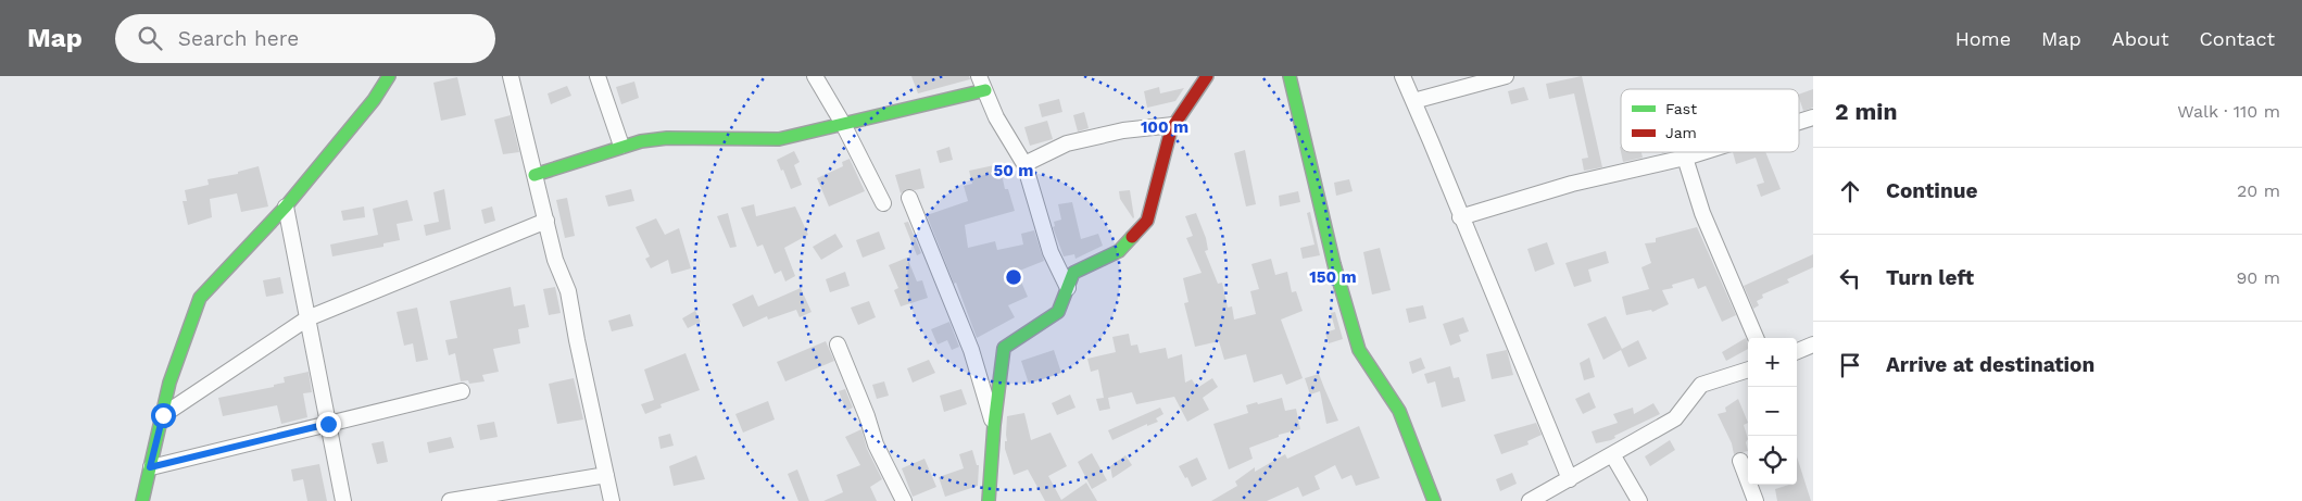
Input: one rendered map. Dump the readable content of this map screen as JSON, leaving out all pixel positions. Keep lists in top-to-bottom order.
{
  "legend": ["Fast", "Jam"],
  "page": {
    "header": "Map",
    "search": "Search here",
    "nav": [
      "Home",
      "Map",
      "About",
      "Contact"
    ],
    "heading": ["2 min", "Walk · 110 m"],
    "list": [
      ["Continue", "20 m"],
      ["Turn left", "90 m"],
      "Arrive at destination"
    ],
    "map_buttons": ["+", "−"]
  },
  "rings": ["100 m", "50 m", "150 m"]
}
